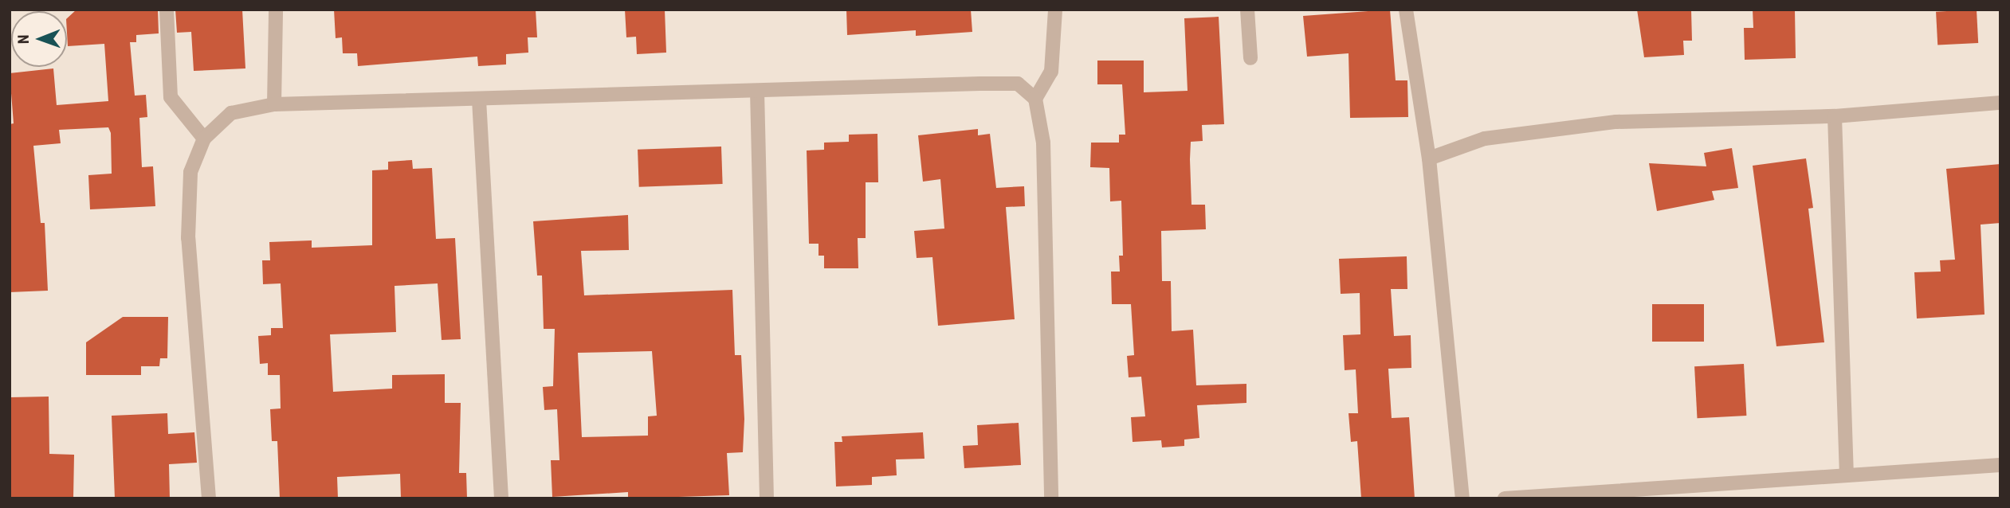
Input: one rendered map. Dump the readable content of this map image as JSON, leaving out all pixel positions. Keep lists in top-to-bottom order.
{
  "north": "left"
}
